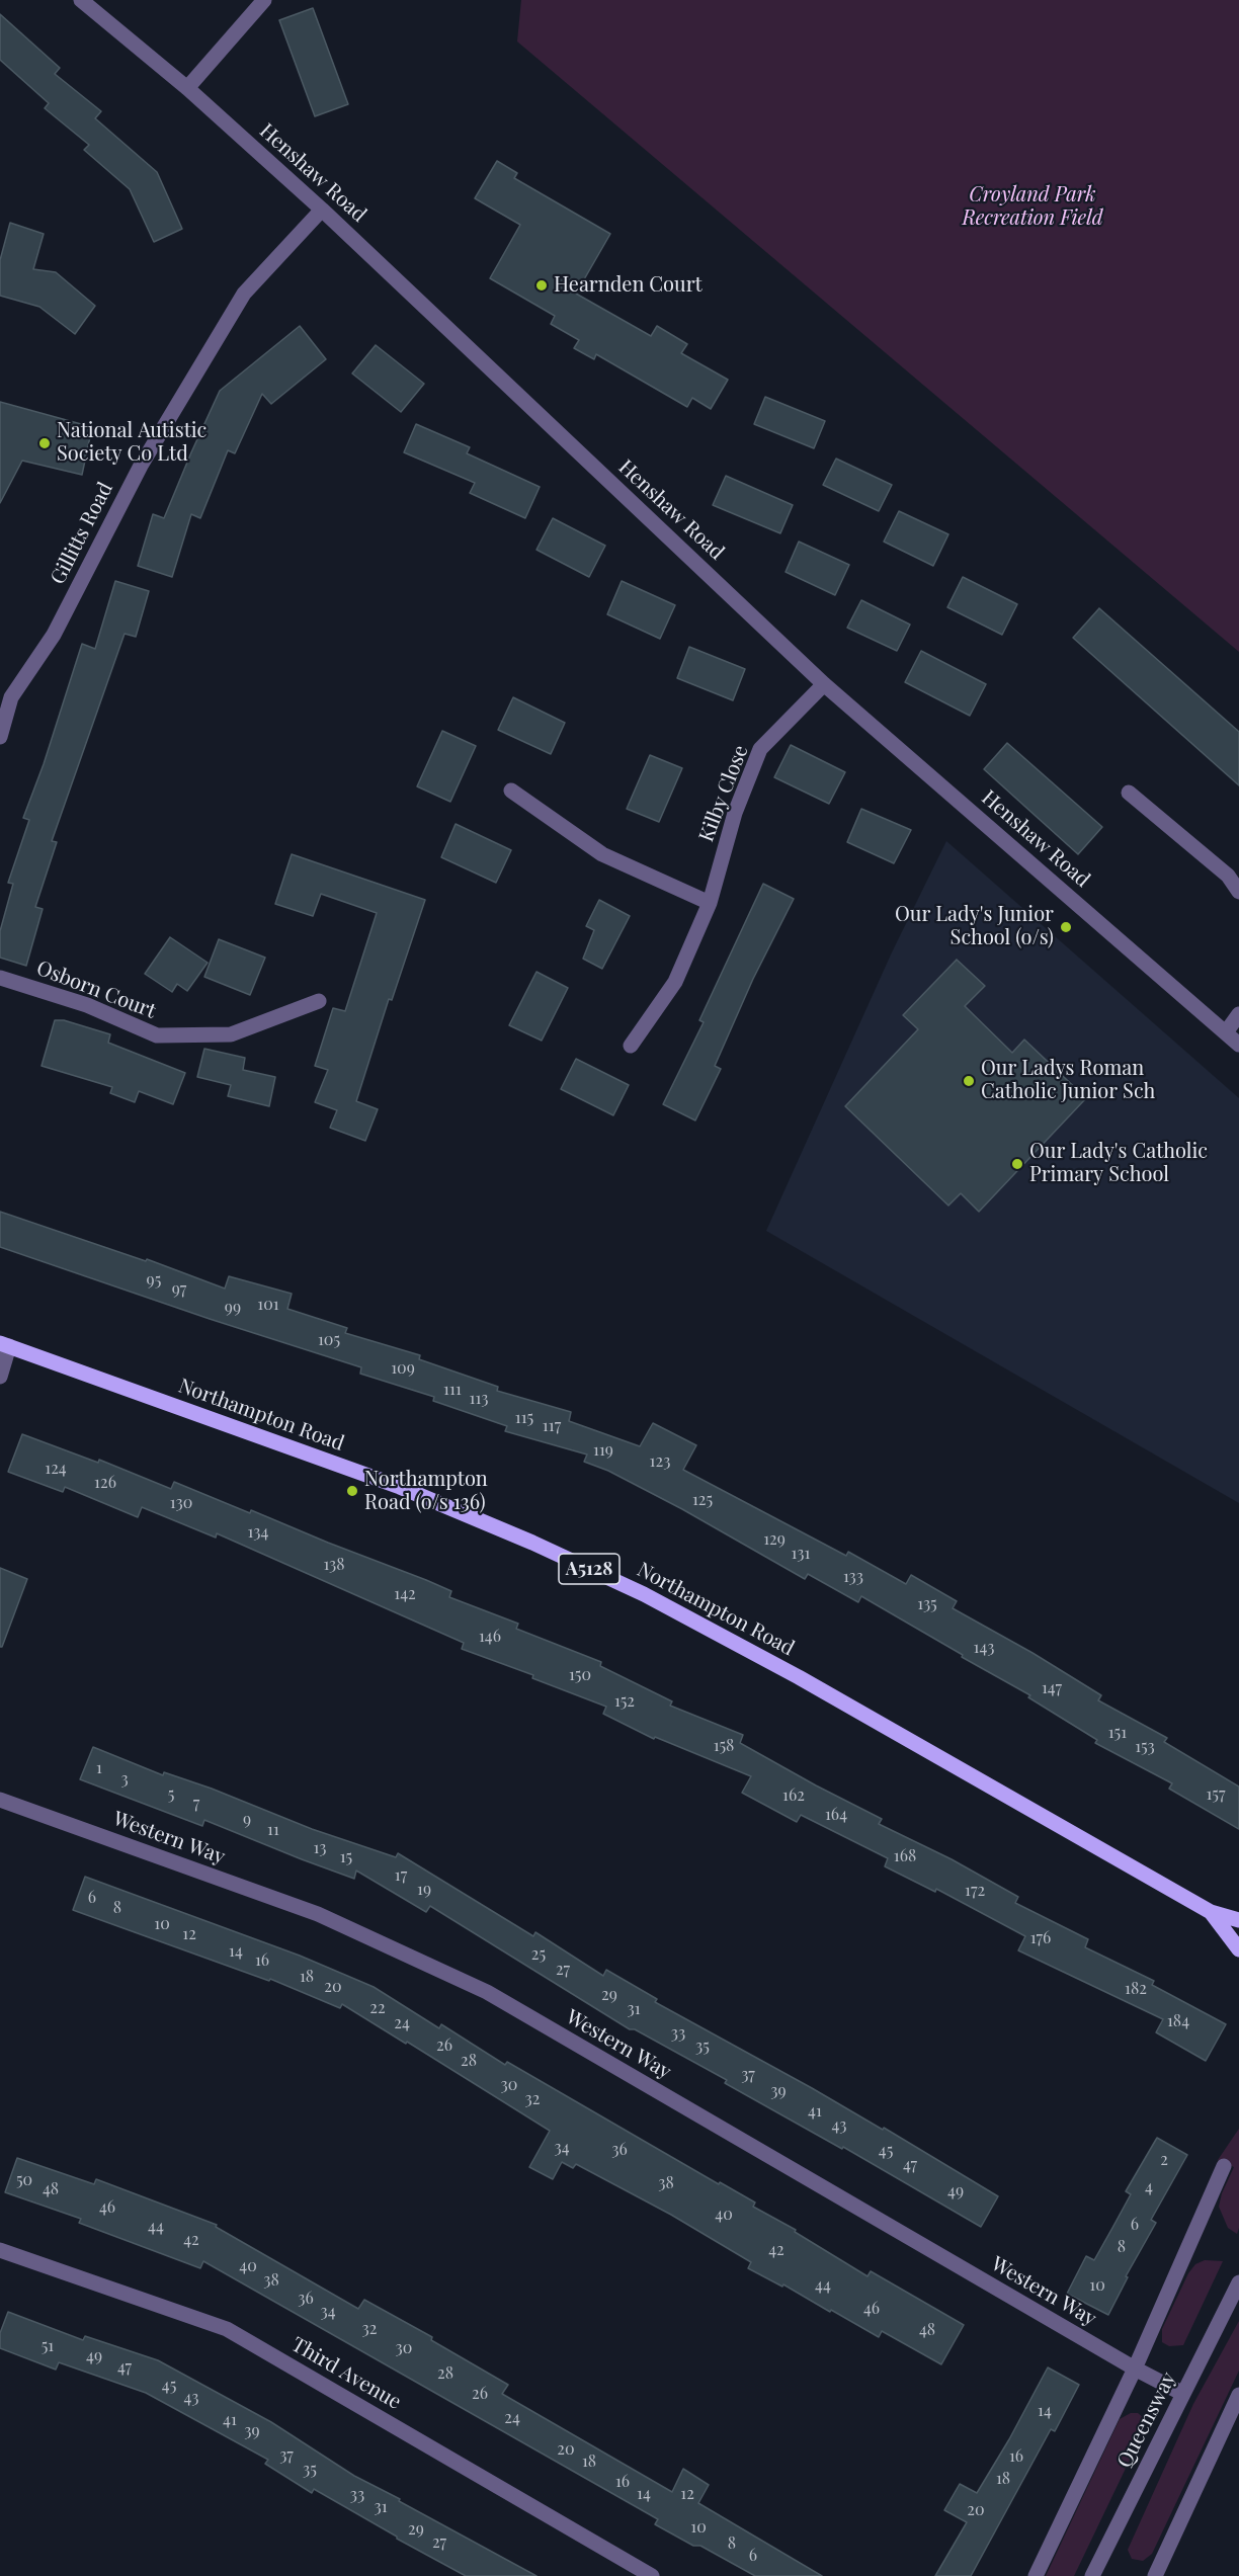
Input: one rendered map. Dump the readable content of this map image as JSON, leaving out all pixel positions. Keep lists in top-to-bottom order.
{
  "streets": {
    "main road": ["Northampton Road", "A5128"],
    "street": [
      "Henshaw Road",
      "Gillitts Road",
      "Kilby Close",
      "Osborn Court",
      "Western Way",
      "Third Avenue",
      "Queensway"
    ]
  },
  "crossings": [
    ["Henshaw Road", "Gillitts Road"],
    ["Henshaw Road", "Kilby Close"],
    ["Western Way", "Queensway"]
  ],
  "parks": ["Croyland Park Recreation Field"],
  "places": [
    "Hearnden Court",
    "National Autistic Society Co Ltd",
    "Our Lady's Junior School (o/s)",
    "Our Ladys Roman Catholic Junior Sch",
    "Our Lady's Catholic Primary School",
    "Northampton Road (o/s 136)"
  ],
  "house_numbers": [
    "95",
    "97",
    "101",
    "99",
    "105",
    "109",
    "111",
    "113",
    "115",
    "117",
    "119",
    "123",
    "124",
    "126",
    "125",
    "130",
    "134",
    "129",
    "131",
    "138",
    "133",
    "142",
    "135",
    "146",
    "143",
    "150",
    "147",
    "152",
    "151",
    "158",
    "153",
    "1",
    "3",
    "5",
    "157",
    "162",
    "7",
    "164",
    "9",
    "11",
    "13",
    "168",
    "15",
    "17",
    "19",
    "172",
    "6",
    "8",
    "10",
    "12",
    "176",
    "14",
    "25",
    "16",
    "27",
    "18",
    "20",
    "182",
    "29",
    "22",
    "31",
    "184",
    "24",
    "33",
    "26",
    "35",
    "28",
    "37",
    "30",
    "39",
    "32",
    "41",
    "43",
    "34",
    "36",
    "45",
    "2",
    "47",
    "50",
    "38",
    "4",
    "48",
    "49",
    "46",
    "40",
    "6",
    "44",
    "42",
    "8",
    "42",
    "40",
    "38",
    "44",
    "10",
    "36",
    "46",
    "34",
    "32",
    "48",
    "51",
    "30",
    "49",
    "47",
    "28",
    "45",
    "26",
    "43",
    "14",
    "24",
    "41",
    "39",
    "20",
    "37",
    "16",
    "18",
    "35",
    "18",
    "16",
    "14",
    "12",
    "33",
    "31",
    "20",
    "10",
    "29",
    "27",
    "8",
    "6"
  ]
}
